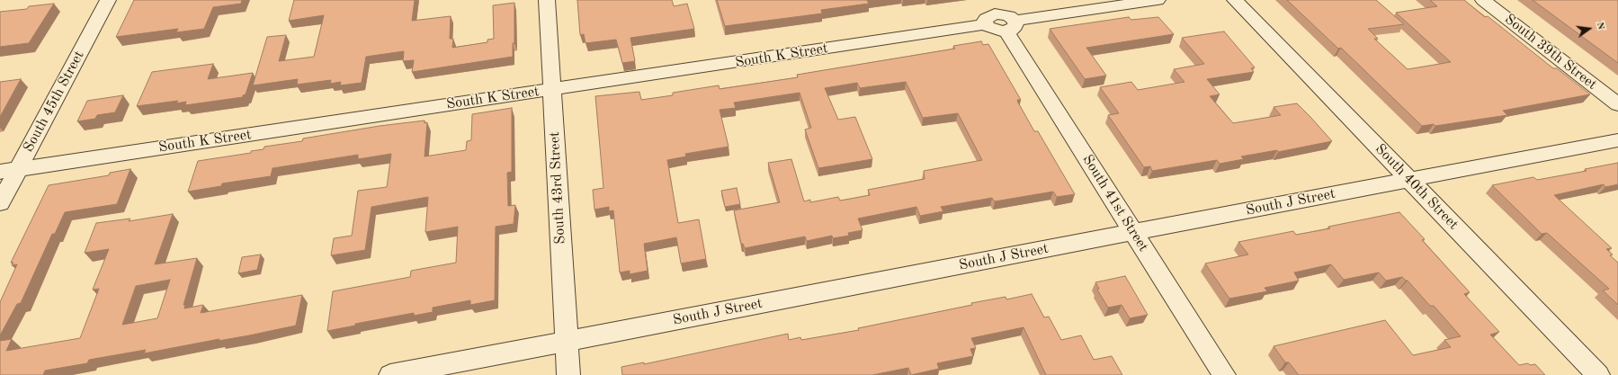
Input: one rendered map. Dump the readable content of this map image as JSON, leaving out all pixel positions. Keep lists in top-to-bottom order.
{
  "streets": {
    "street": [
      "South 39th Street",
      "South K Street",
      "South 45th Street",
      "South 40th Street",
      "South 43rd Street",
      "South J Street",
      "South 41st Street"
    ]
  },
  "crossings": [
    ["South K Street", "South 45th Street"],
    ["South K Street", "South 43rd Street"],
    ["South 40th Street", "South J Street"],
    ["South 43rd Street", "South J Street"],
    ["South J Street", "South 41st Street"]
  ],
  "north": "right"
}
